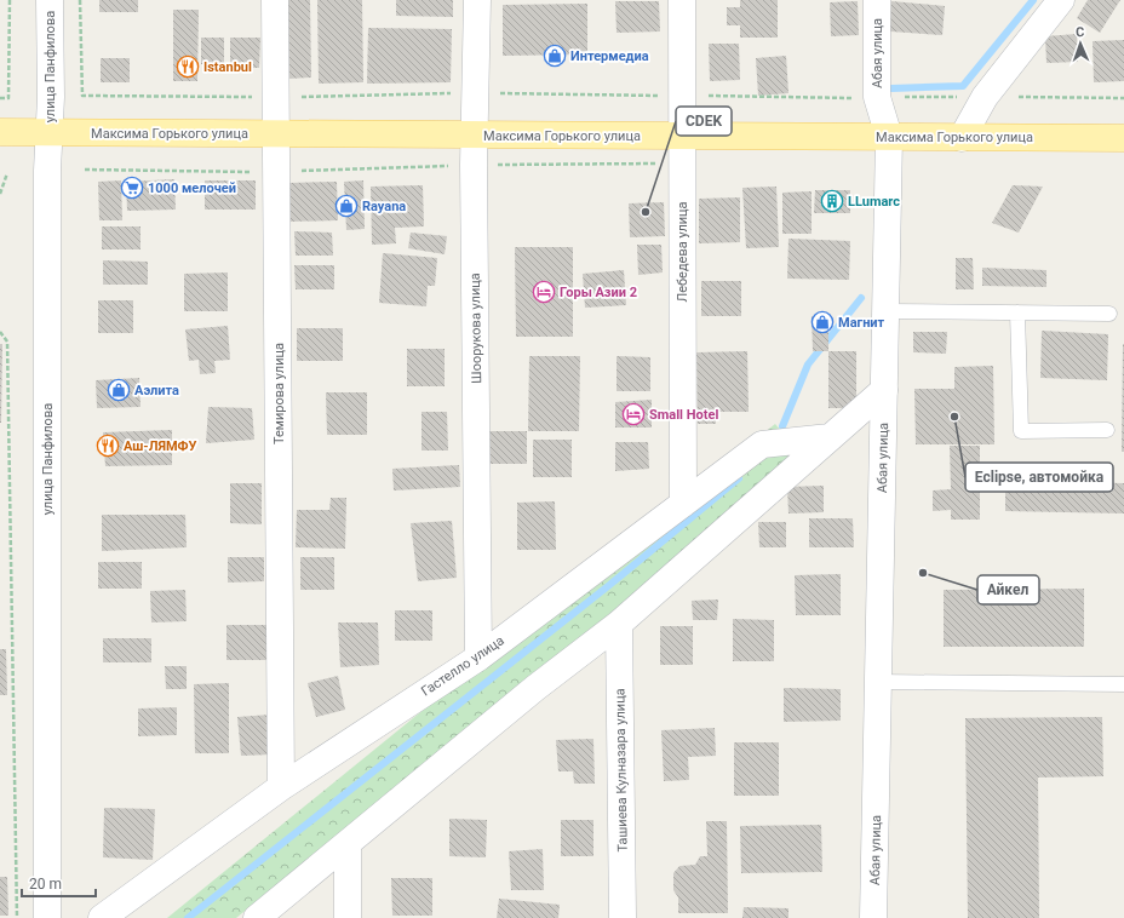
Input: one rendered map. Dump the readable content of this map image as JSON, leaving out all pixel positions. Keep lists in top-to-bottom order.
{
  "streets": {
    "main road": ["Максима Горького улица"],
    "street": [
      "Абая улица",
      "улица Панфилова",
      "Лебедева улица",
      "Шоорукова улица",
      "Темирова улица",
      "Гастелло улица",
      "Ташиева Кулназара улица"
    ]
  },
  "crossings": [
    ["Абая улица", "Максима Горького улица"],
    ["улица Панфилова", "Максима Горького улица"],
    ["Максима Горького улица", "Лебедева улица"],
    ["Максима Горького улица", "Шоорукова улица"],
    ["Максима Горького улица", "Темирова улица"],
    ["Лебедева улица", "Гастелло улица"],
    ["Шоорукова улица", "Гастелло улица"],
    ["Темирова улица", "Гастелло улица"]
  ],
  "places": {
    "shop": [
      "Интермедиа",
      "Rayana",
      "Магнит",
      "Аэлита"
    ],
    "restaurant": ["Istanbul", "Аш-ЛЯМФУ"],
    "supermarket": ["1000 мелочей"],
    "building": ["LLumarc"],
    "other": ["CDEK", "Eclipse, автомойка", "Айкел"],
    "hotel": ["Горы Азии 2", "Small Hotel"]
  },
  "scale_bar": "20 m",
  "north": "top"
}
